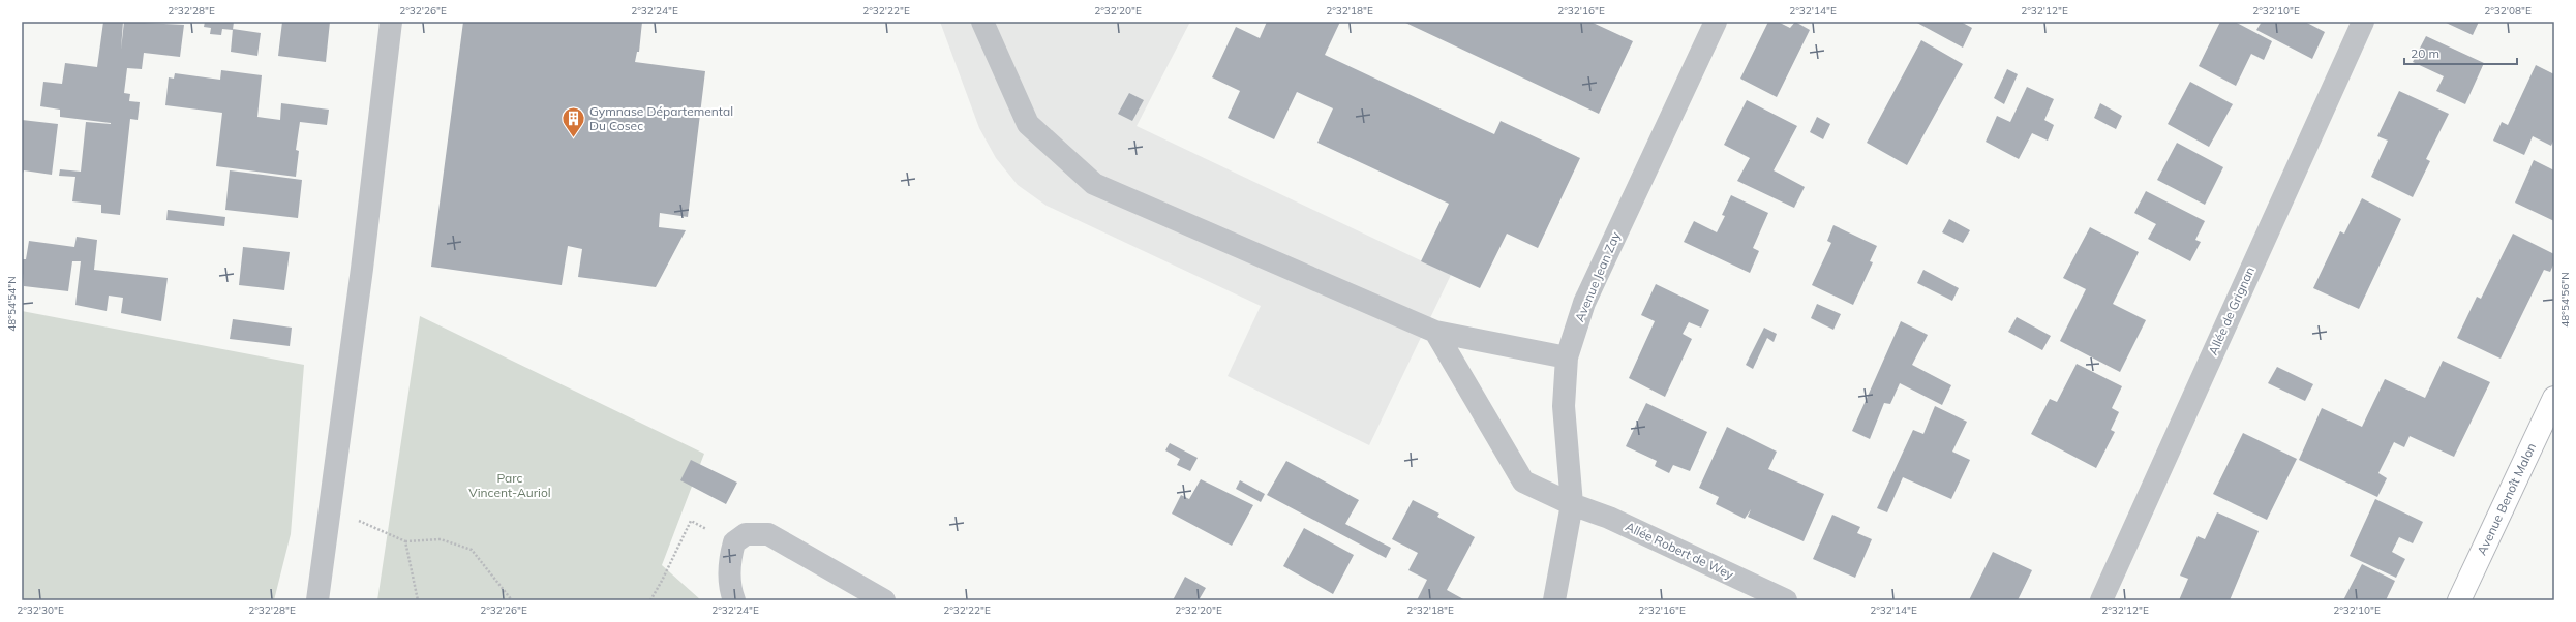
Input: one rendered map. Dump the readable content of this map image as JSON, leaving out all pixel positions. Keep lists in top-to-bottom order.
{
  "streets": {
    "main road": ["Avenue Benoît Malon"],
    "street": ["Avenue Jean Zay", "Allée de Grignan", "Allée Robert de Wey"]
  },
  "crossings": [
    ["Avenue Jean Zay", "Allée Robert de Wey"]
  ],
  "parks": ["Parc Vincent-Auriol"],
  "places": {
    "building": ["Gymnase Départemental Du Cosec"]
  },
  "scale_bar": "20 m",
  "coordinates": [
    "2°32'28\"E",
    "2°32'26\"E",
    "2°32'24\"E",
    "2°32'22\"E",
    "2°32'20\"E",
    "2°32'18\"E",
    "2°32'16\"E",
    "2°32'14\"E",
    "2°32'12\"E",
    "2°32'10\"E",
    "2°32'08\"E",
    "48°54'56\"N",
    "48°54'54\"N",
    "2°32'30\"E"
  ]
}
